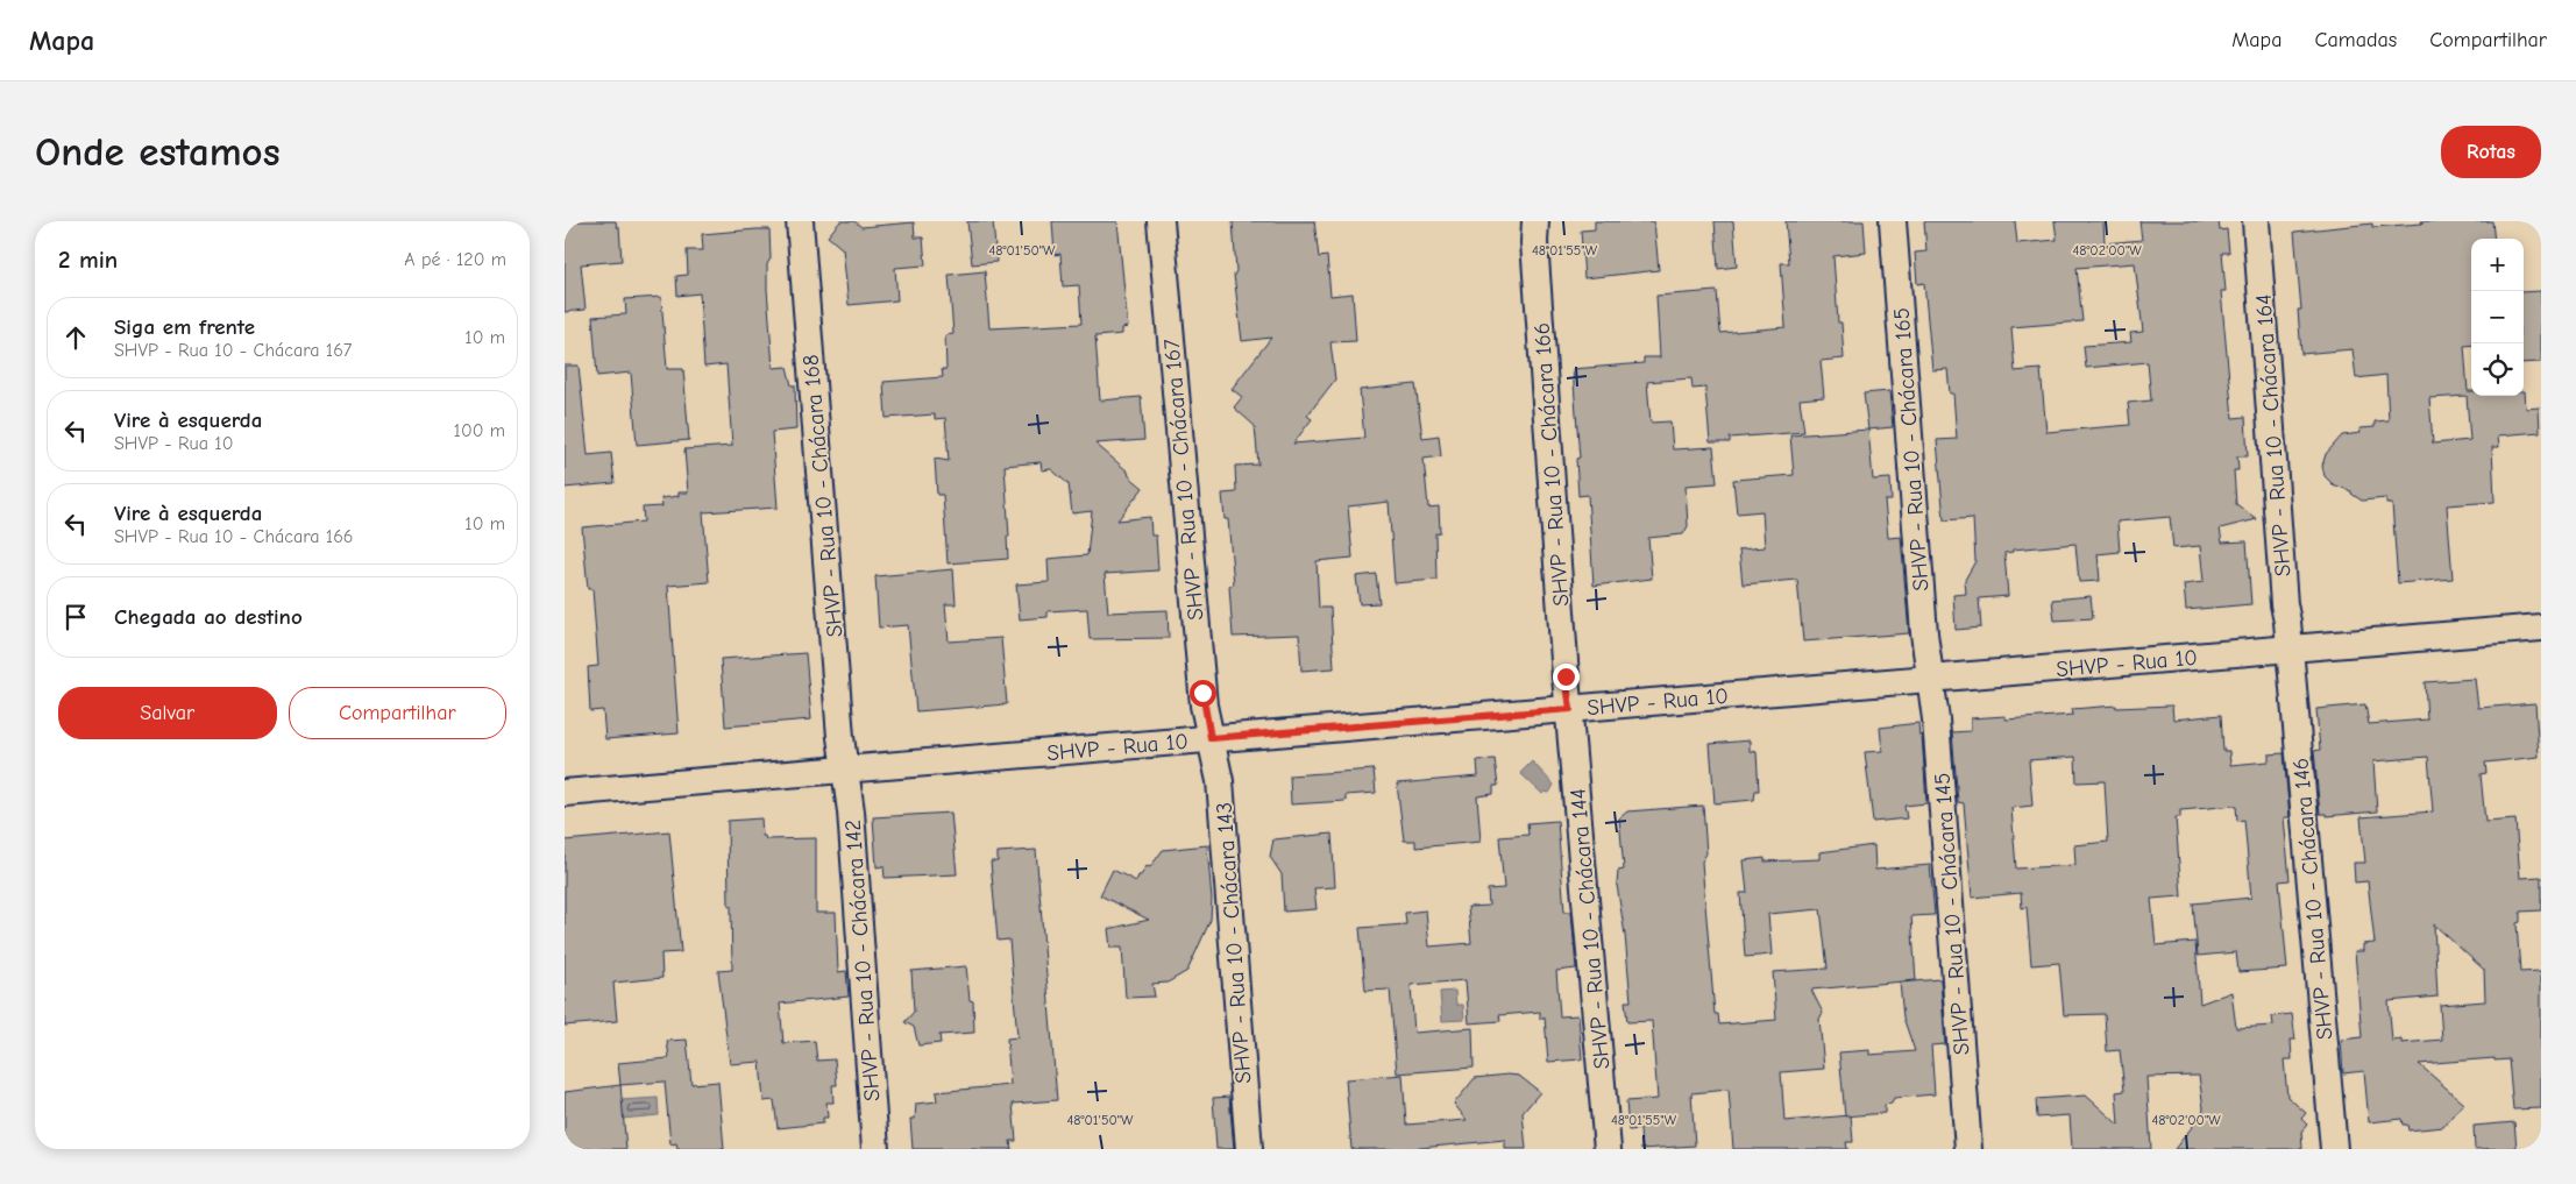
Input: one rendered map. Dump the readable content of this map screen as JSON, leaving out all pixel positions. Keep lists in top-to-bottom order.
{
  "streets": {
    "street": [
      "SHVP - Rua 10 - Chácara 164",
      "SHVP - Rua 10 - Chácara 165",
      "SHVP - Rua 10 - Chácara 166",
      "SHVP - Rua 10 - Chácara 167",
      "SHVP - Rua 10 - Chácara 168",
      "SHVP - Rua 10",
      "SHVP - Rua 10 - Chácara 146",
      "SHVP - Rua 10 - Chácara 145",
      "SHVP - Rua 10 - Chácara 144",
      "SHVP - Rua 10 - Chácara 143",
      "SHVP - Rua 10 - Chácara 142"
    ]
  },
  "crossings": [
    ["SHVP - Rua 10 - Chácara 164", "SHVP - Rua 10"],
    ["SHVP - Rua 10 - Chácara 164", "SHVP - Rua 10 - Chácara 146"],
    ["SHVP - Rua 10 - Chácara 165", "SHVP - Rua 10"],
    ["SHVP - Rua 10 - Chácara 165", "SHVP - Rua 10 - Chácara 145"],
    ["SHVP - Rua 10 - Chácara 166", "SHVP - Rua 10"],
    ["SHVP - Rua 10 - Chácara 166", "SHVP - Rua 10 - Chácara 144"],
    ["SHVP - Rua 10 - Chácara 167", "SHVP - Rua 10"],
    ["SHVP - Rua 10 - Chácara 167", "SHVP - Rua 10 - Chácara 143"],
    ["SHVP - Rua 10 - Chácara 168", "SHVP - Rua 10"],
    ["SHVP - Rua 10 - Chácara 168", "SHVP - Rua 10 - Chácara 142"],
    ["SHVP - Rua 10", "SHVP - Rua 10 - Chácara 146"],
    ["SHVP - Rua 10", "SHVP - Rua 10 - Chácara 145"],
    ["SHVP - Rua 10", "SHVP - Rua 10 - Chácara 144"],
    ["SHVP - Rua 10", "SHVP - Rua 10 - Chácara 143"],
    ["SHVP - Rua 10", "SHVP - Rua 10 - Chácara 142"]
  ],
  "page": {
    "header": "Mapa",
    "nav": ["Mapa", "Camadas", "Compartilhar"],
    "buttons": [
      "Rotas",
      ["Salvar", "Compartilhar"]
    ],
    "title": "Onde estamos",
    "heading": ["2 min", "A pé · 120 m"],
    "map_buttons": ["+", "−"],
    "list": [
      ["Siga em frente", "SHVP - Rua 10 - Chácara 167", "10 m"],
      ["Vire à esquerda", "SHVP - Rua 10", "100 m"],
      ["Vire à esquerda", "SHVP - Rua 10 - Chácara 166", "10 m"],
      "Chegada ao destino"
    ]
  },
  "coordinates": ["48°01'50\"W", "48°01'55\"W", "48°02'00\"W"]
}
